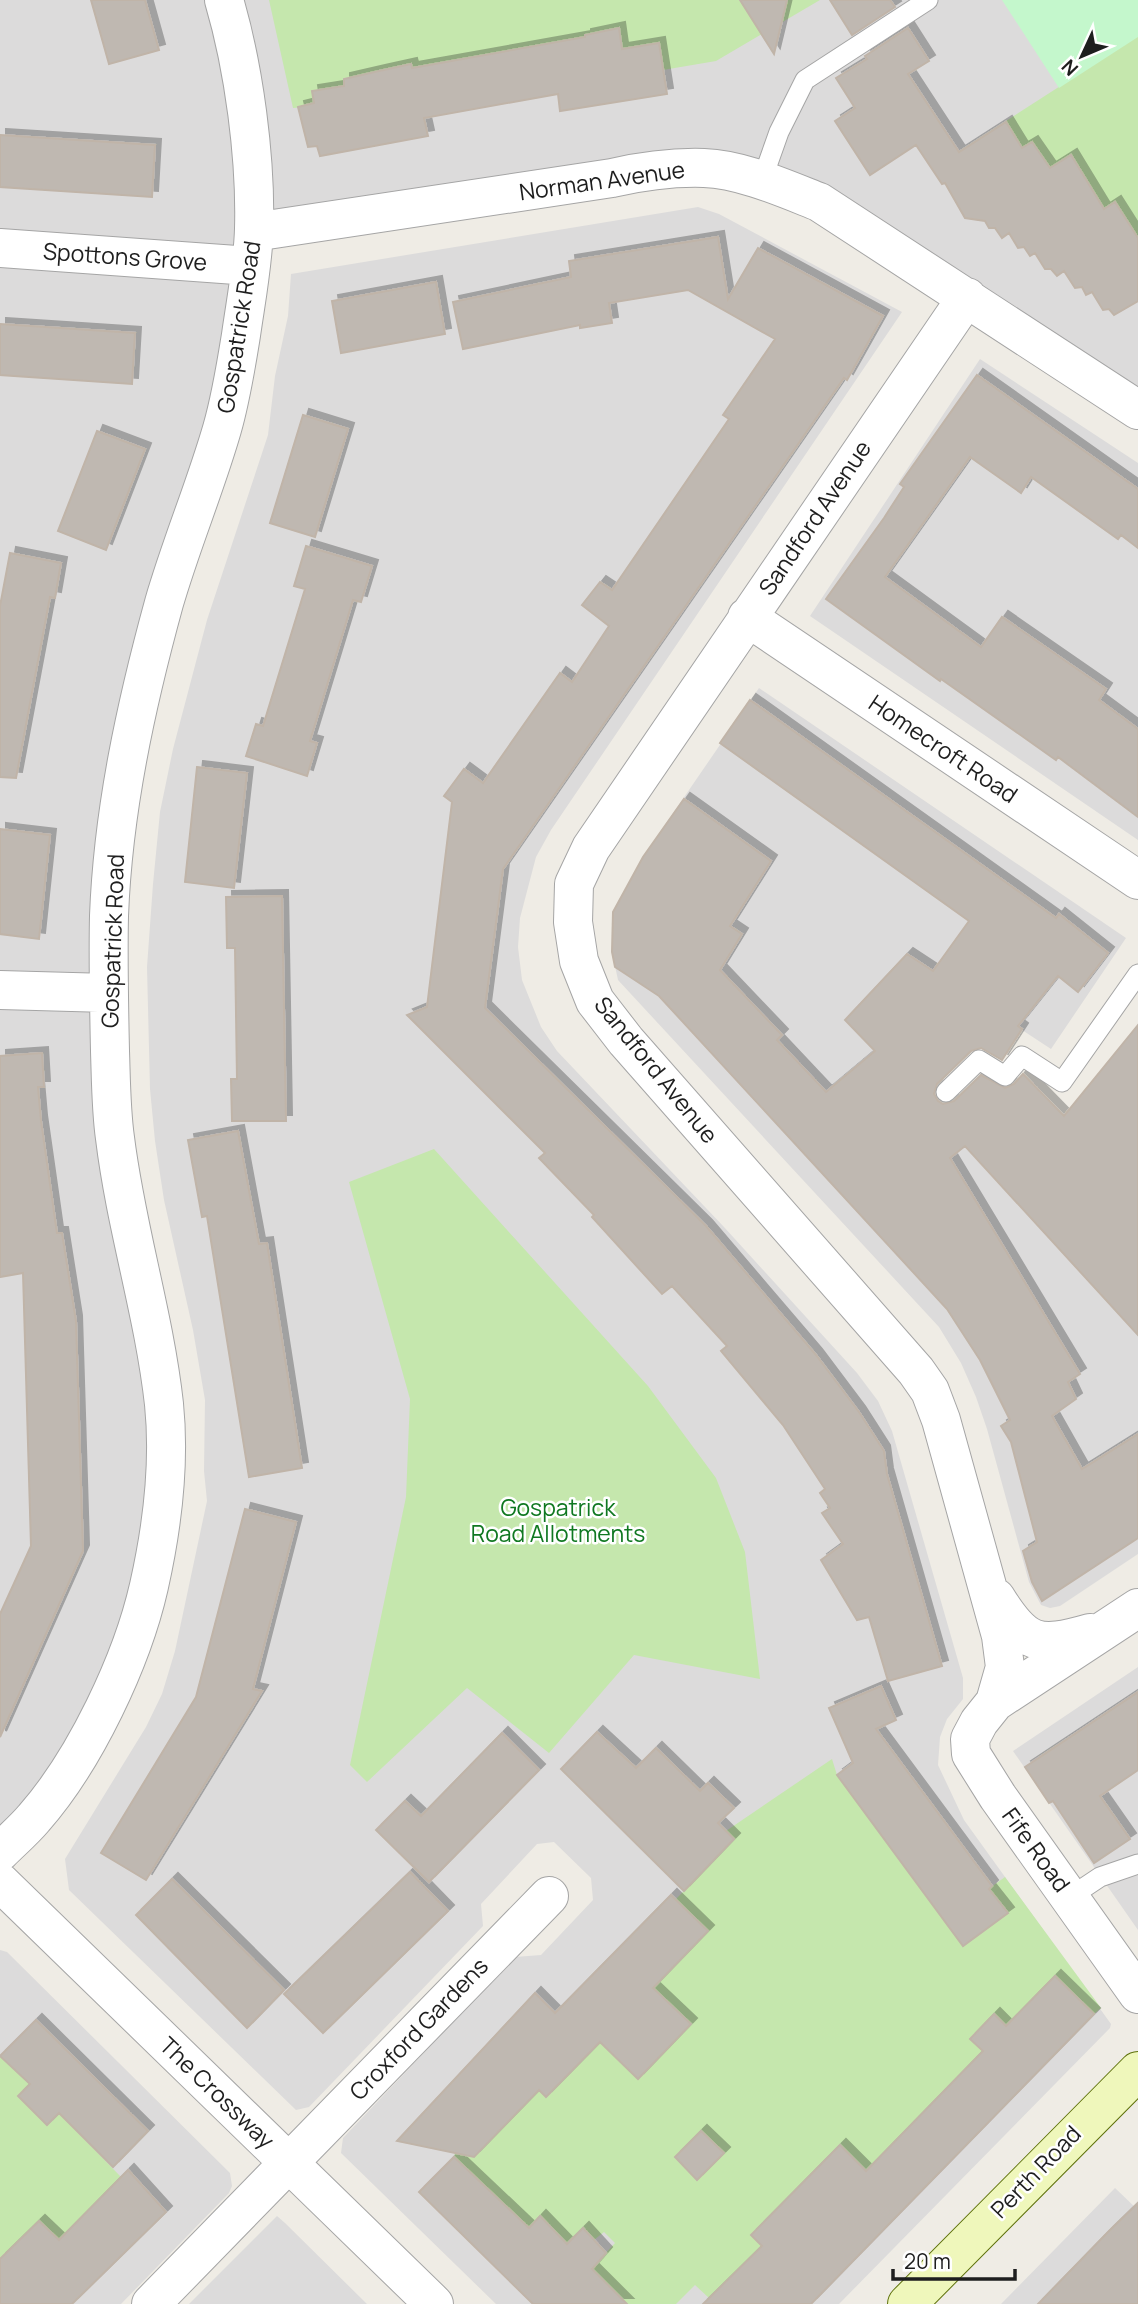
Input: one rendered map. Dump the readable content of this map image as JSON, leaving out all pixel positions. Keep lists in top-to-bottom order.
{
  "streets": {
    "street": [
      "Norman Avenue",
      "Spottons Grove",
      "Gospatrick Road",
      "Sandford Avenue",
      "Homecroft Road",
      "Fife Road",
      "Croxford Gardens",
      "The Crossway",
      "Perth Road"
    ]
  },
  "crossings": [
    ["Norman Avenue", "Spottons Grove"],
    ["Norman Avenue", "Gospatrick Road"],
    ["Norman Avenue", "Sandford Avenue"],
    ["Spottons Grove", "Gospatrick Road"],
    ["Sandford Avenue", "Homecroft Road"],
    ["Sandford Avenue", "Fife Road"],
    ["Croxford Gardens", "The Crossway"]
  ],
  "parks": ["Gospatrick Road Allotments"],
  "scale_bar": "20 m",
  "north": "bottom left"
}
